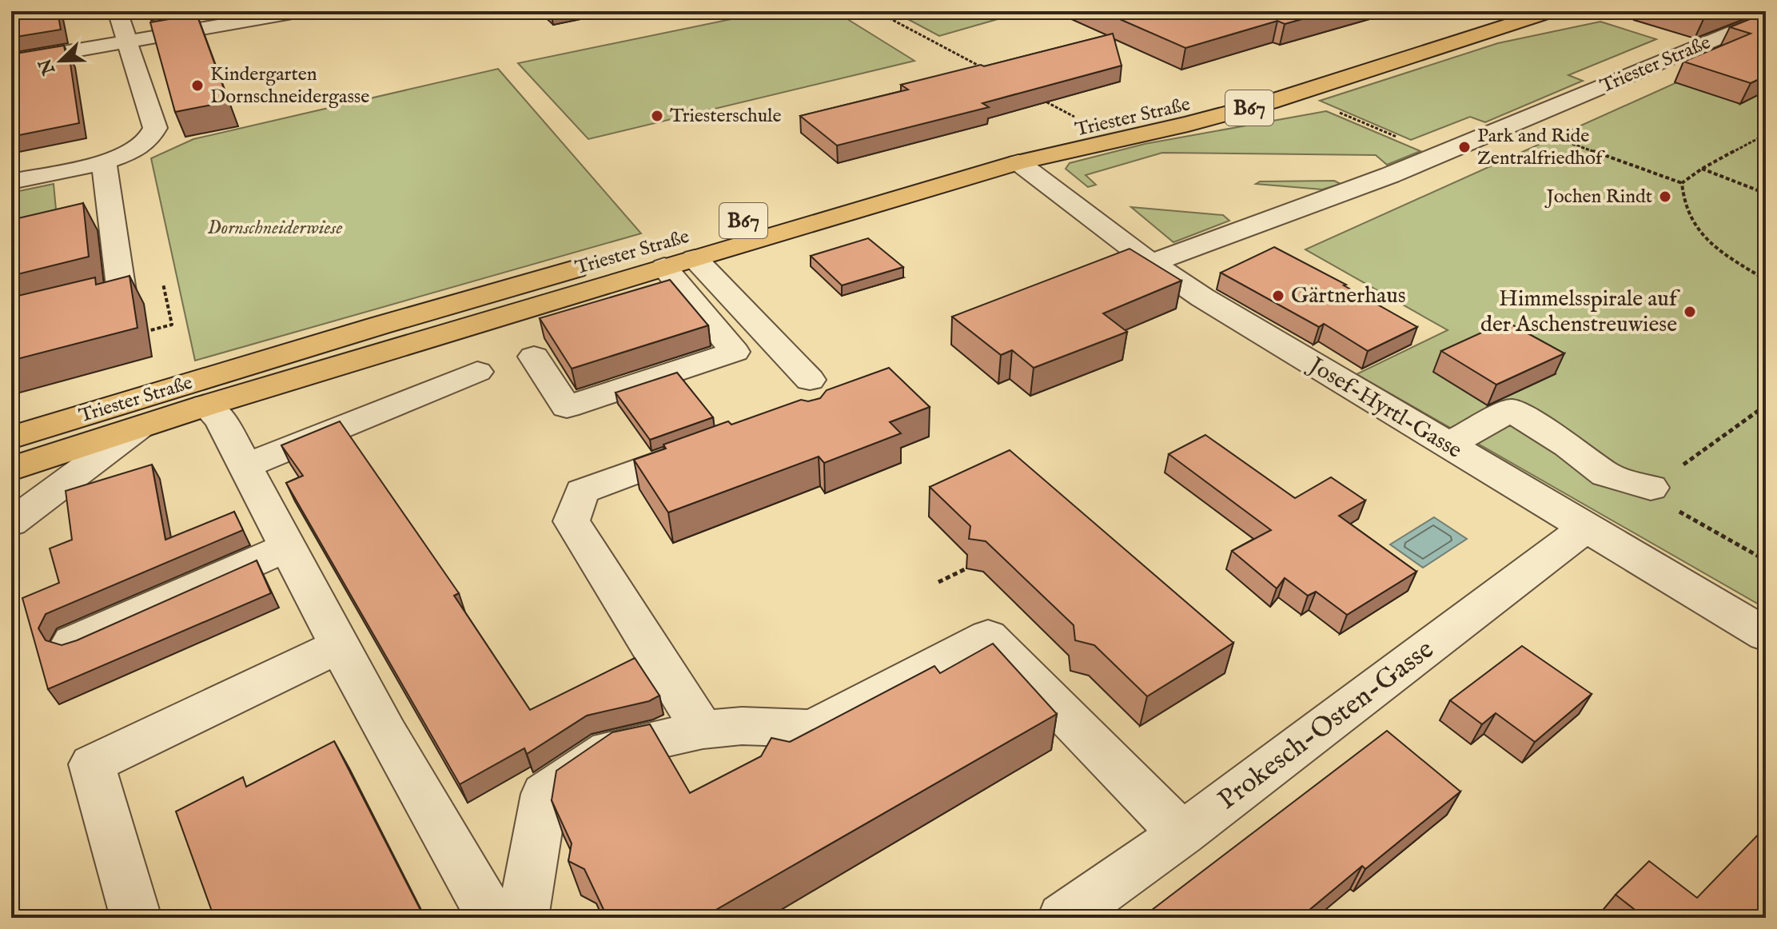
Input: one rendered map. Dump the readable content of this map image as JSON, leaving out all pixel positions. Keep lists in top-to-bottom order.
{
  "streets": {
    "main road": ["Triester Straße", "B67"],
    "street": ["Josef-Hyrtl-Gasse", "Prokesch-Osten-Gasse"]
  },
  "crossings": [
    ["Triester Straße", "Josef-Hyrtl-Gasse"],
    ["Josef-Hyrtl-Gasse", "Prokesch-Osten-Gasse"]
  ],
  "parks": ["Dornschneiderwiese"],
  "places": [
    "Kindergarten Dornschneidergasse",
    "Triesterschule",
    "Park and Ride Zentralfriedhof",
    "Jochen Rindt",
    "Gärtnerhaus",
    "Himmelsspirale auf der Aschenstreuwiese"
  ],
  "north": "bottom left"
}
